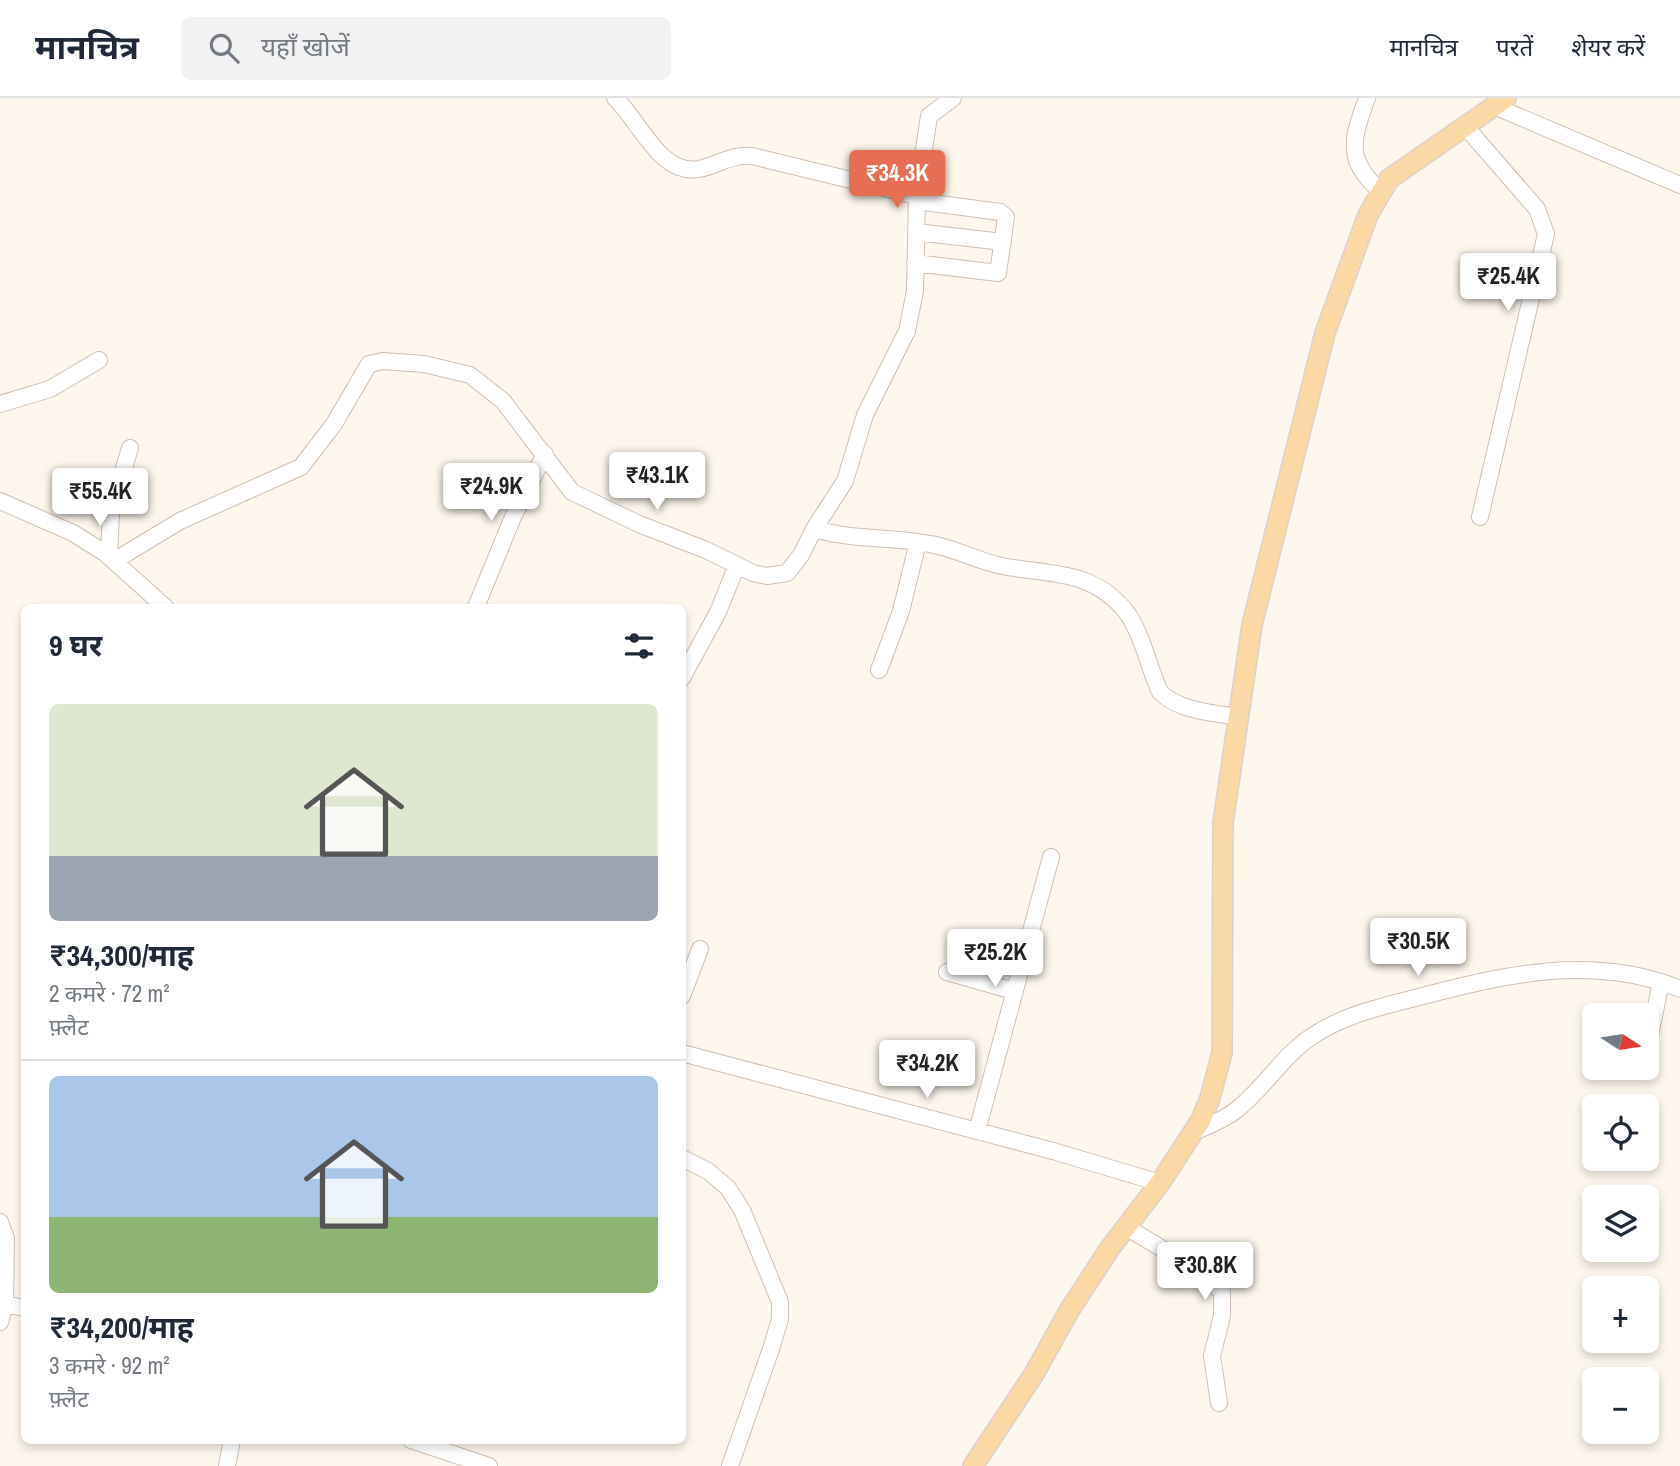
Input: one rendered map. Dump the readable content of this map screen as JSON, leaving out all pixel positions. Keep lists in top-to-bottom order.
{
  "north": "right",
  "page": {
    "header": "मानचित्र",
    "search": "यहाँ खोजें",
    "nav": ["मानचित्र", "परतें", "शेयर करें"],
    "price": [
      "₹34.3K",
      "₹25.4K",
      "₹43.1K",
      "₹24.9K",
      "₹55.4K",
      "₹30.5K",
      "₹25.2K",
      "₹34.2K",
      "₹30.8K"
    ],
    "heading": "9 घर",
    "list": [
      {
        "name": "₹34,300/माह",
        "note": "2 कमरे · 72 m² · फ़्लैट"
      },
      {
        "name": "₹34,200/माह",
        "note": "3 कमरे · 92 m² · फ़्लैट"
      }
    ],
    "map_buttons": ["+", "−"]
  }
}
